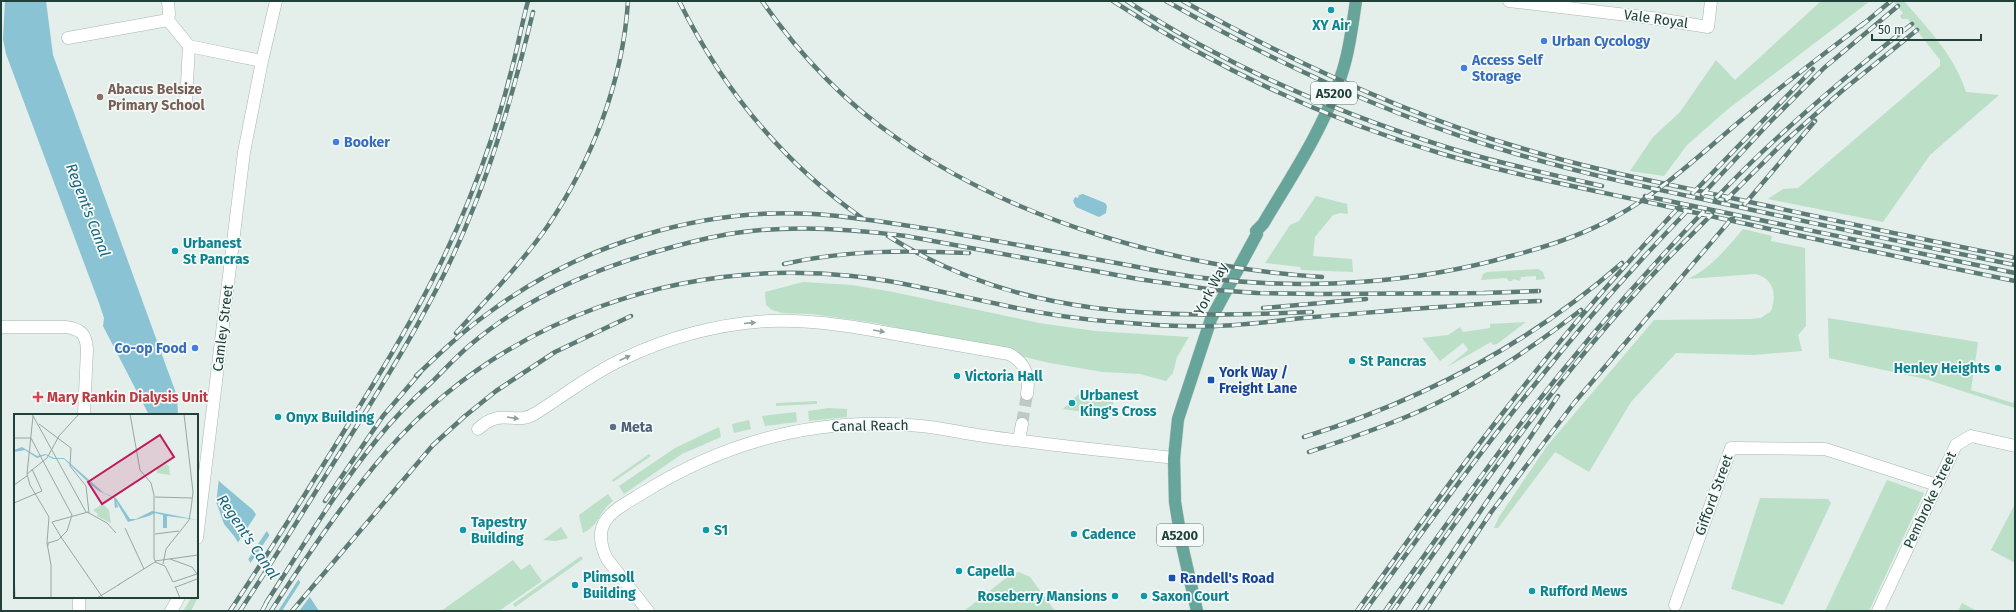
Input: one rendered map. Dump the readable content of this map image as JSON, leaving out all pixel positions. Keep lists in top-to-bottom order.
{
  "streets": {
    "main road": ["A5200", "York Way"],
    "street": [
      "Vale Royal",
      "Camley Street",
      "Canal Reach",
      "Gifford Street",
      "Pembroke Street"
    ]
  },
  "crossings": [
    ["York Way", "Canal Reach"],
    ["Gifford Street", "Pembroke Street"]
  ],
  "water": ["Regent's Canal"],
  "places": {
    "other": [
      "XY Air",
      "Urban Cycology",
      "Access Self Storage",
      "Abacus Belsize Primary School",
      "Booker",
      "Urbanest St Pancras",
      "Co-op Food",
      "St Pancras",
      "Henley Heights",
      "Victoria Hall",
      "Urbanest King's Cross",
      "Onyx Building",
      "Meta",
      "Tapestry Building",
      "S1",
      "Cadence",
      "Capella",
      "Plimsoll Building",
      "Rufford Mews",
      "Roseberry Mansions",
      "Saxon Court"
    ],
    "transit": ["York Way / Freight Lane", "Randell's Road"],
    "health": ["Mary Rankin Dialysis Unit"]
  },
  "scale_bar": "50 m"
}
